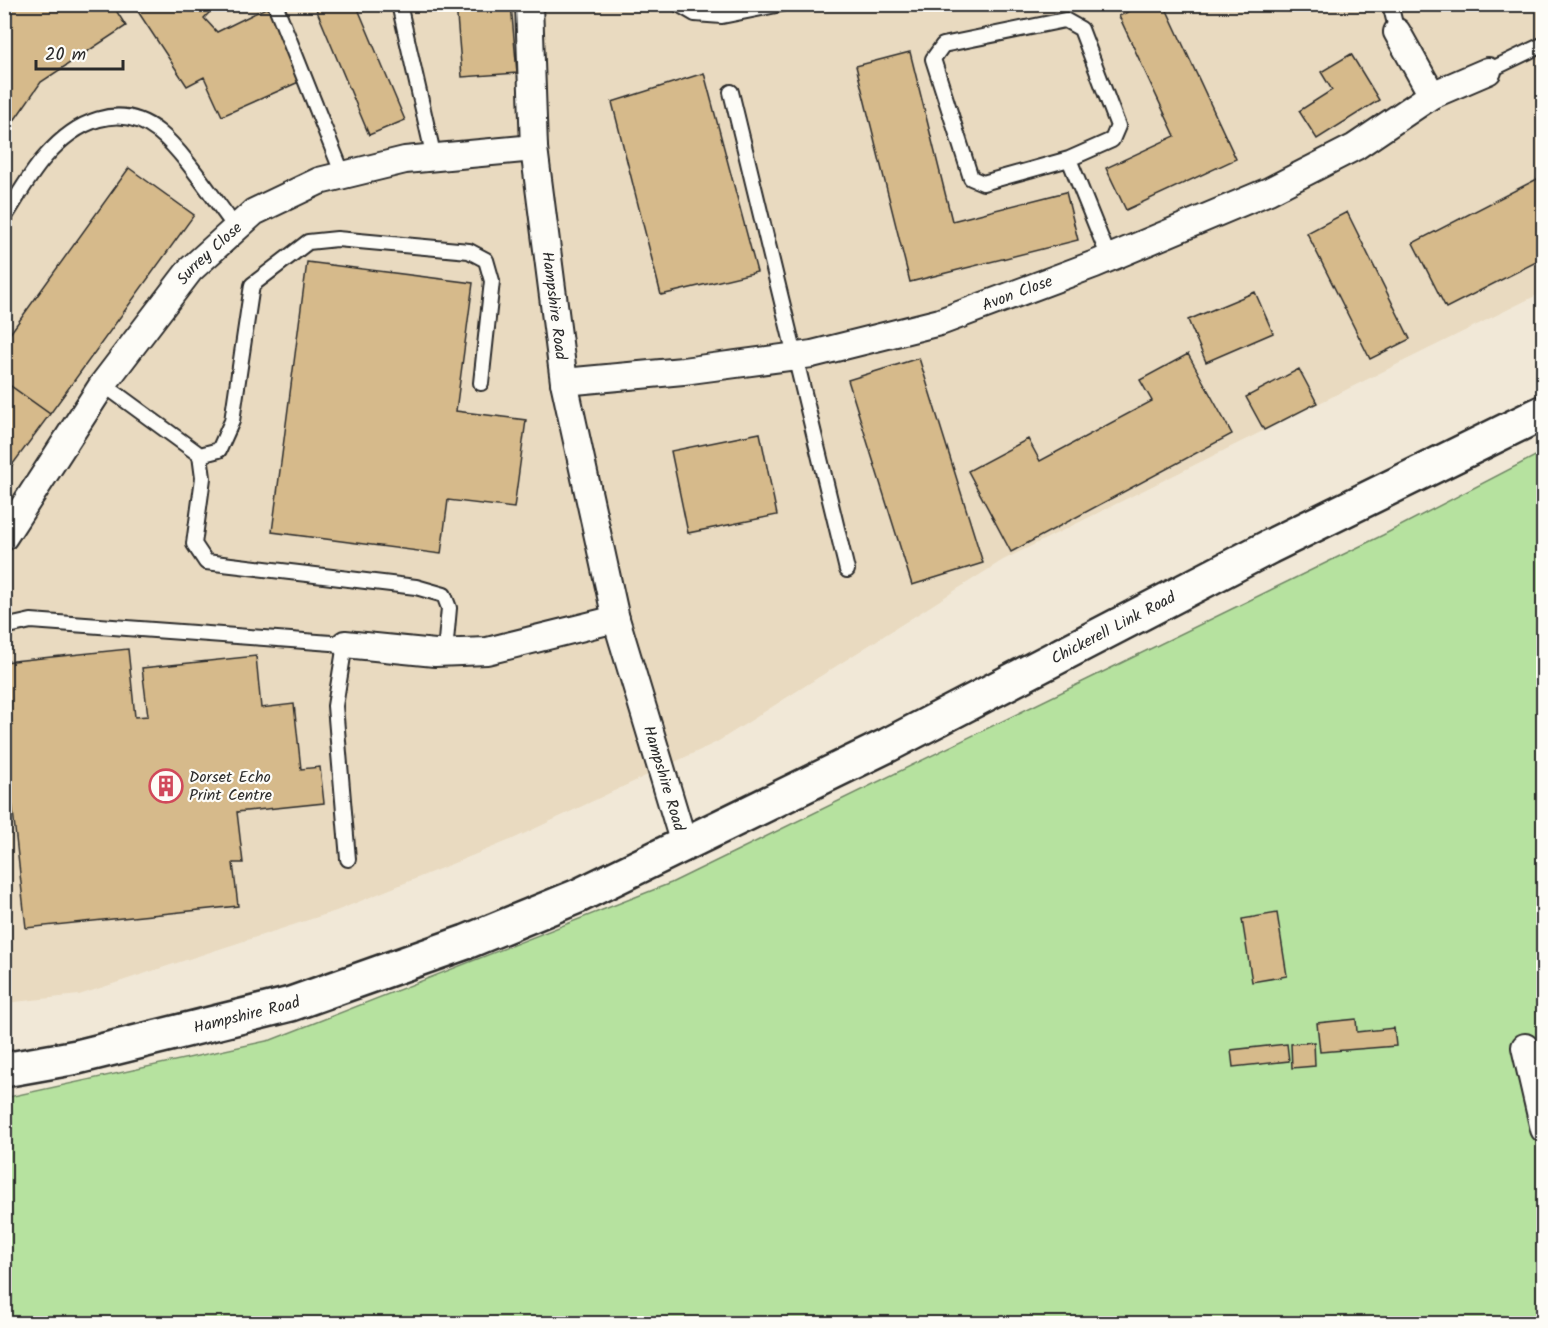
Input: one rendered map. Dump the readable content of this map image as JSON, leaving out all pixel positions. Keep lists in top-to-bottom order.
{
  "streets": {
    "main road": ["Hampshire Road", "Chickerell Link Road"],
    "street": ["Surrey Close", "Avon Close"]
  },
  "crossings": [
    ["Surrey Close", "Hampshire Road"],
    ["Avon Close", "Hampshire Road"],
    ["Hampshire Road", "Chickerell Link Road"]
  ],
  "places": {
    "building": ["Dorset Echo Print Centre"]
  },
  "scale_bar": "20 m"
}
